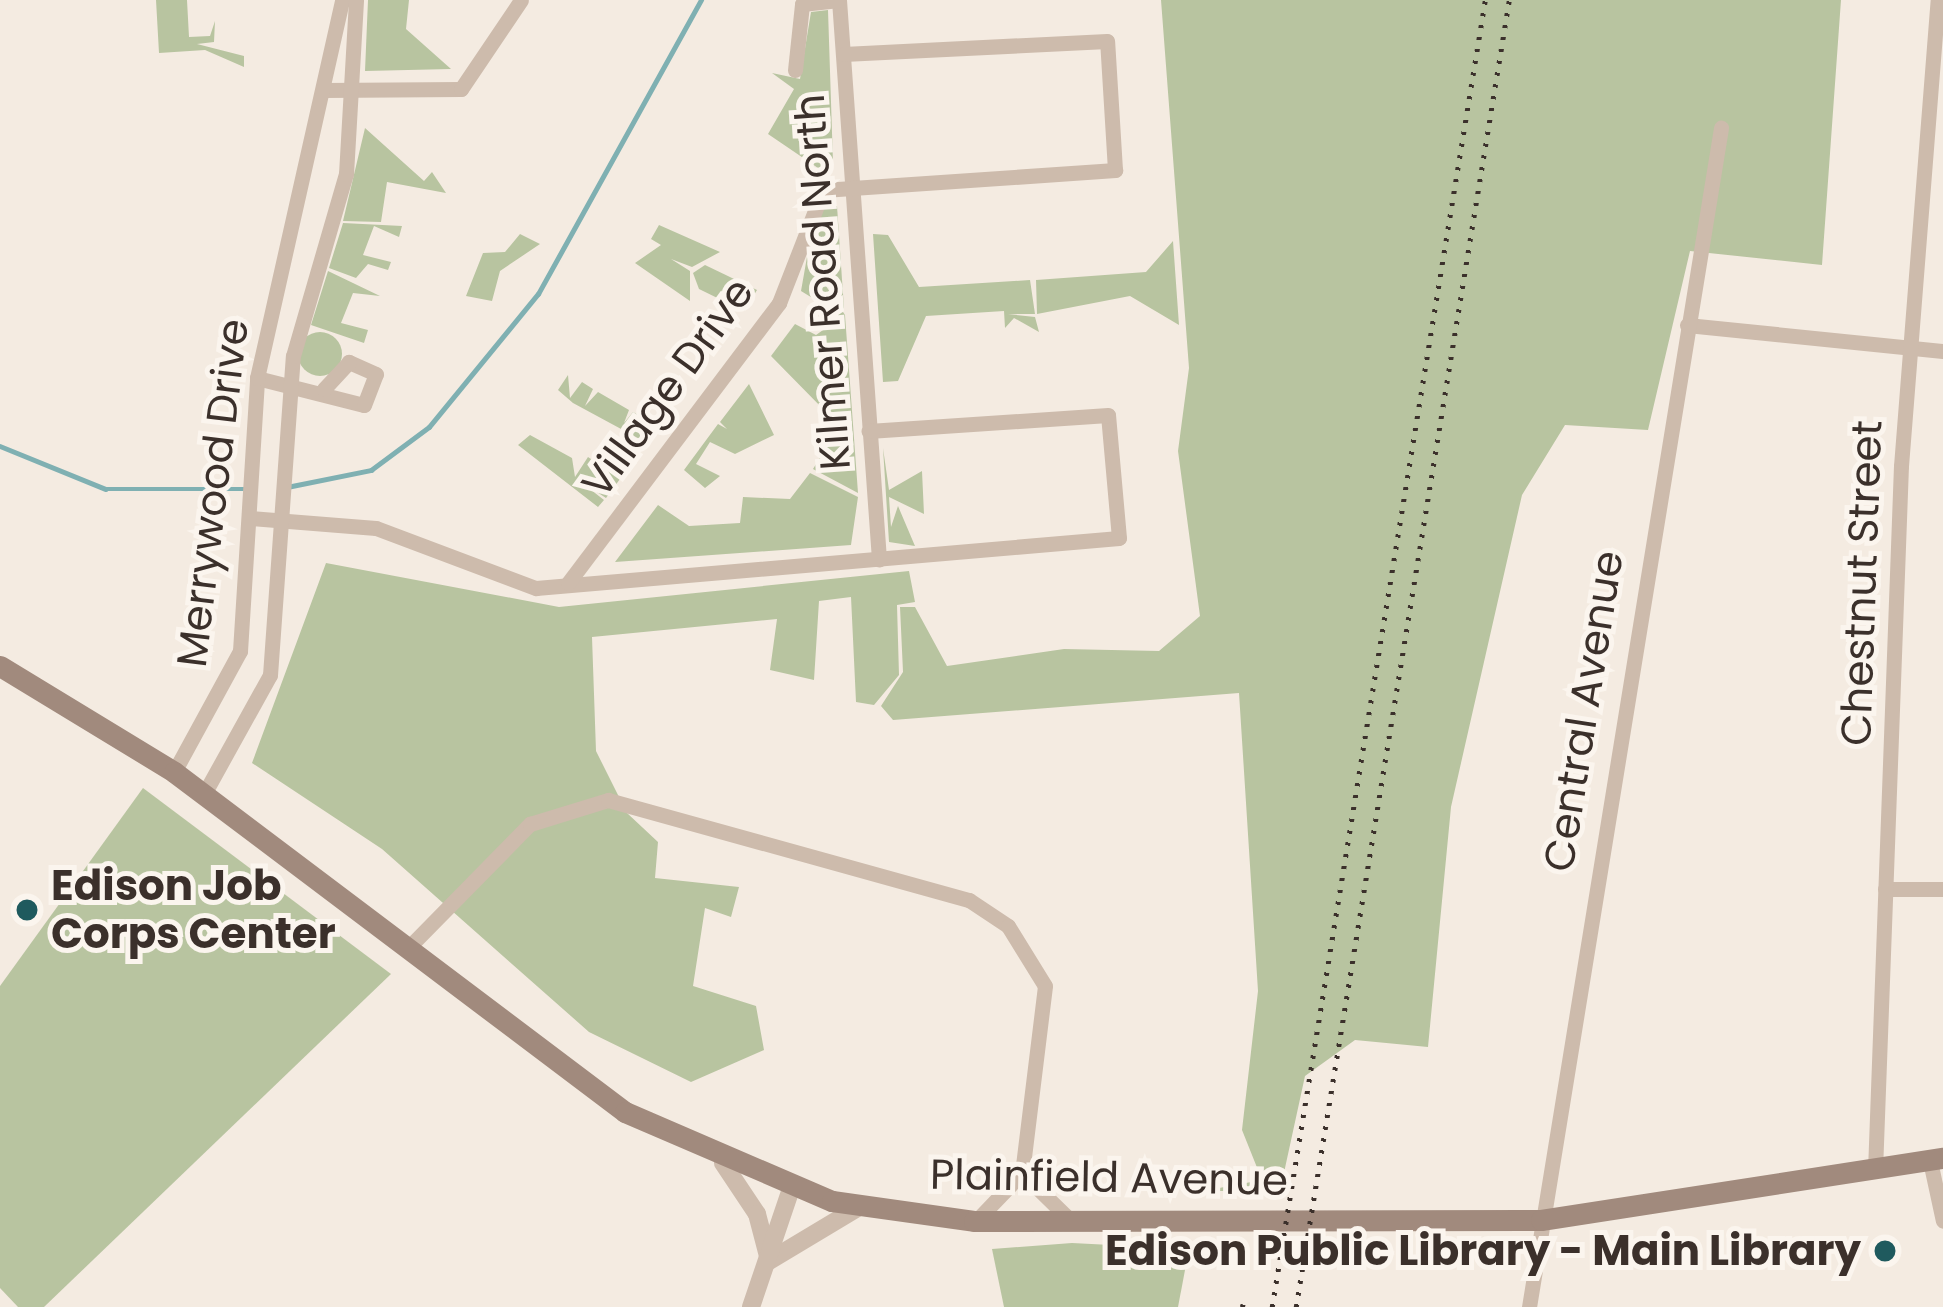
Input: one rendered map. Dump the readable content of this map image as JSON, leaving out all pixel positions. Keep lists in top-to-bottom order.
{
  "streets": {
    "main road": ["Plainfield Avenue"],
    "street": [
      "Kilmer Road North",
      "Village Drive",
      "Merrywood Drive",
      "Chestnut Street",
      "Central Avenue"
    ]
  },
  "crossings": [
    ["Kilmer Road North", "Village Drive"],
    ["Merrywood Drive", "Plainfield Avenue"],
    ["Chestnut Street", "Plainfield Avenue"],
    ["Central Avenue", "Plainfield Avenue"]
  ],
  "places": ["Edison Job Corps Center", "Edison Public Library - Main Library"]
}
